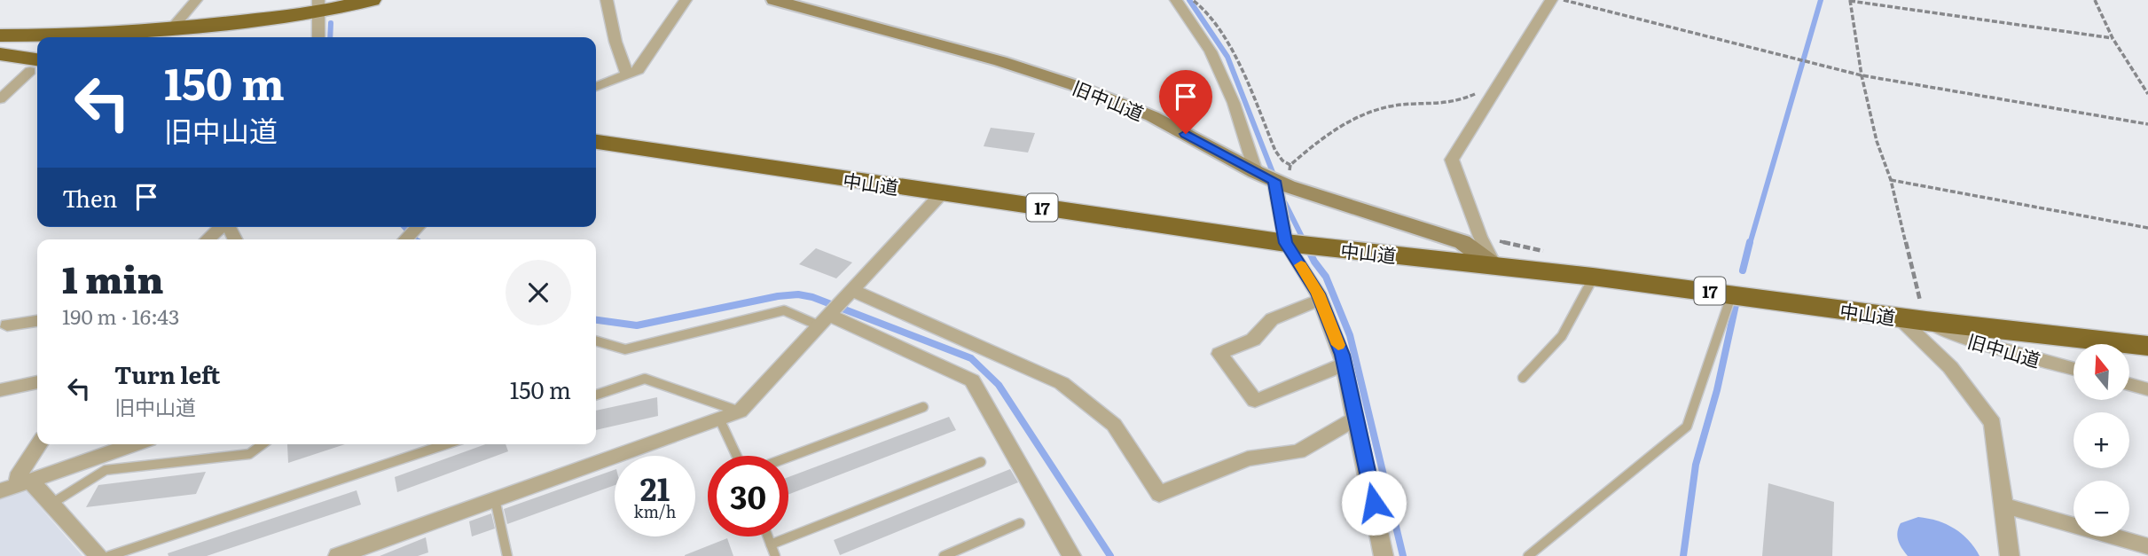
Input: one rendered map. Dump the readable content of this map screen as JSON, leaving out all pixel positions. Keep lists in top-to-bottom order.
{
  "streets": {
    "highway": ["中山道", "17"],
    "main road": ["旧中山道"]
  },
  "crossings": [
    ["旧中山道", "中山道"]
  ],
  "north": "top",
  "page": {
    "turn": ["150 m", "旧中山道"],
    "then": "Then",
    "heading": ["1 min", "190 m · 16:43"],
    "map_buttons": ["+", "−"],
    "list": [
      {
        "name": "Turn left",
        "note": "旧中山道",
        "value": "150 m"
      }
    ],
    "speed": "21 km/h",
    "limit": "30"
  }
}
